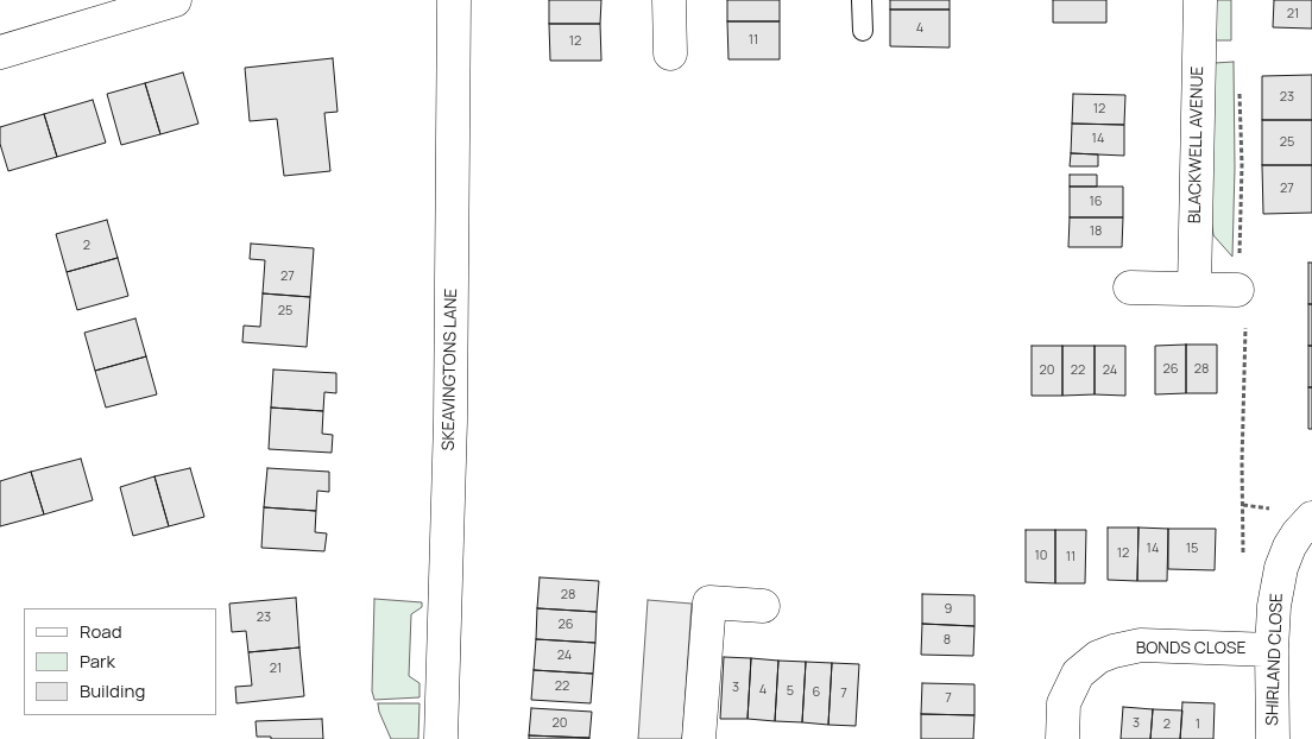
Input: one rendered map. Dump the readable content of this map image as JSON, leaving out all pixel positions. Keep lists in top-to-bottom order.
{
  "streets": {
    "street": [
      "BLACKWELL AVENUE",
      "SKEAVINGTONS LANE",
      "BONDS CLOSE",
      "SHIRLAND CLOSE"
    ]
  },
  "crossings": [
    ["BONDS CLOSE", "SHIRLAND CLOSE"]
  ],
  "house_numbers": [
    "21",
    "4",
    "11",
    "12",
    "23",
    "12",
    "14",
    "25",
    "27",
    "16",
    "18",
    "2",
    "27",
    "25",
    "26",
    "28",
    "20",
    "22",
    "24",
    "14",
    "15",
    "12",
    "10",
    "11",
    "28",
    "9",
    "23",
    "26",
    "8",
    "24",
    "21",
    "22",
    "3",
    "4",
    "5",
    "6",
    "7",
    "7",
    "20",
    "3",
    "2",
    "1"
  ],
  "legend": ["Road", "Park", "Building"]
}
